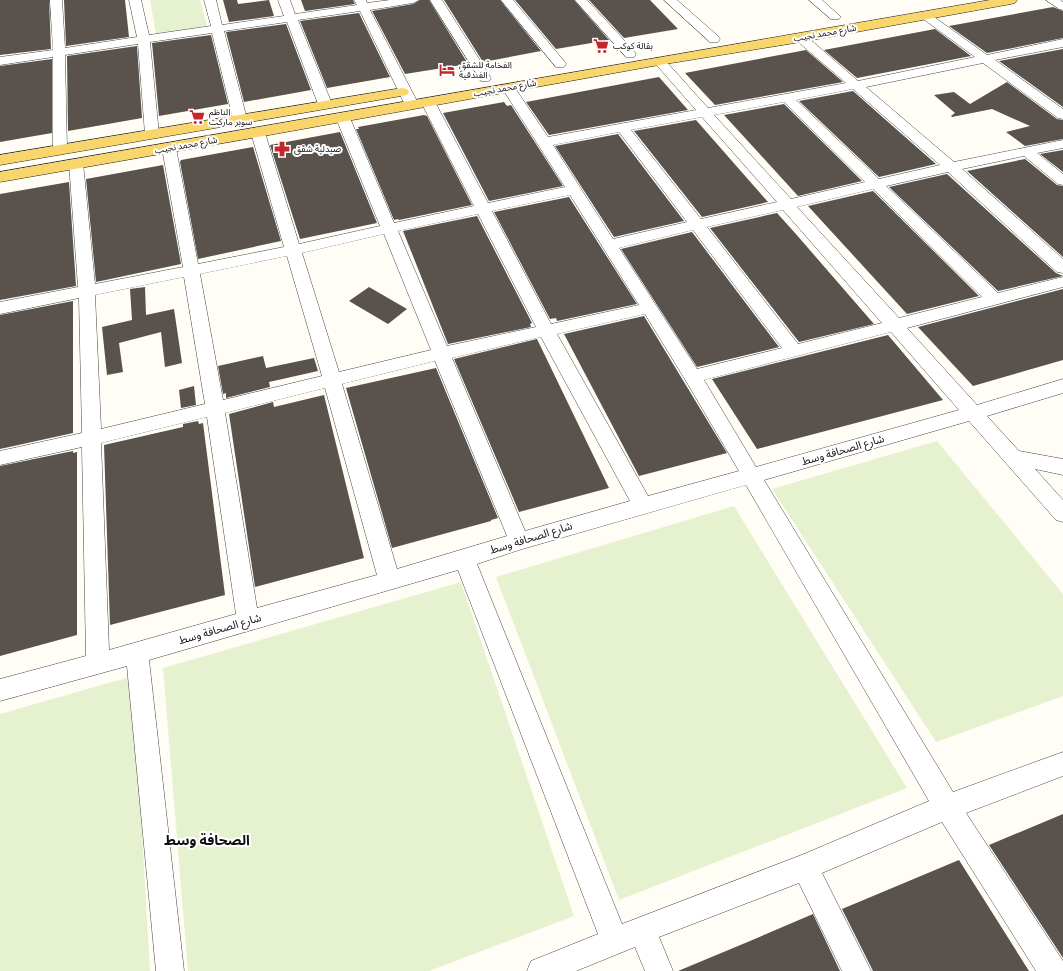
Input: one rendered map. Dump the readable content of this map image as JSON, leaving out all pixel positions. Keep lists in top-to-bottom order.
{
  "streets": {
    "main road": ["شارع محمد نجيب"],
    "street": ["شارع الصحافة وسط"]
  },
  "districts": ["الصحافة وسط"],
  "places": {
    "supermarket": ["بقالة كوكب", "الناظم سوبر ماركت"],
    "hotel": ["الفخامة للشقق الفندقية"],
    "pharmacy": ["صيدلية شفق"]
  }
}
